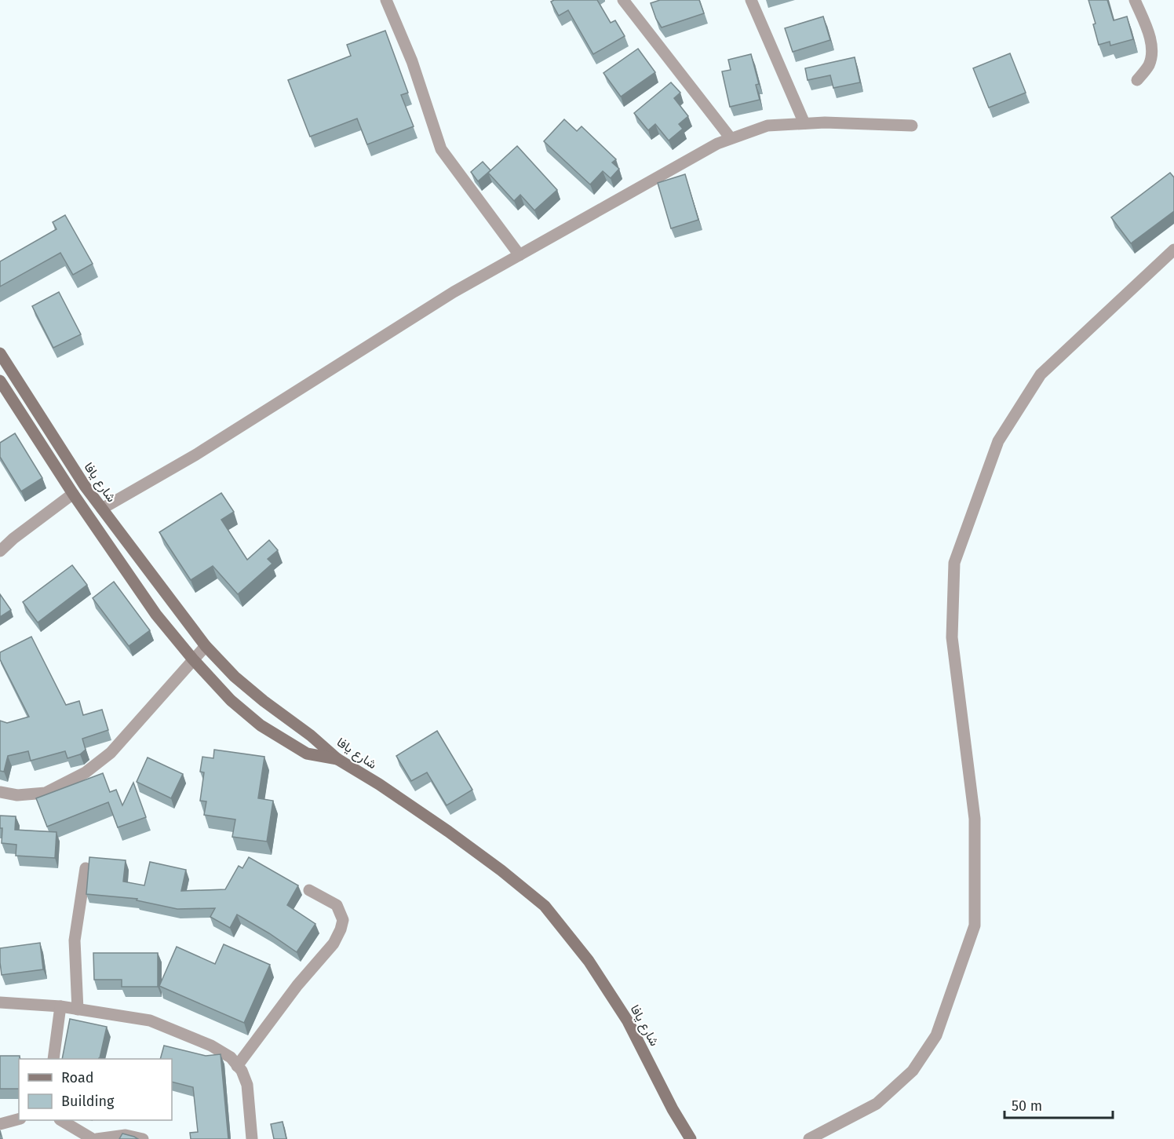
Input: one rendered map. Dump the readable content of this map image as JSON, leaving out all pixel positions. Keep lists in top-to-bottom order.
{
  "streets": {
    "street": ["شارع يافا"]
  },
  "legend": ["Road", "Building"],
  "scale_bar": "50 m"
}
